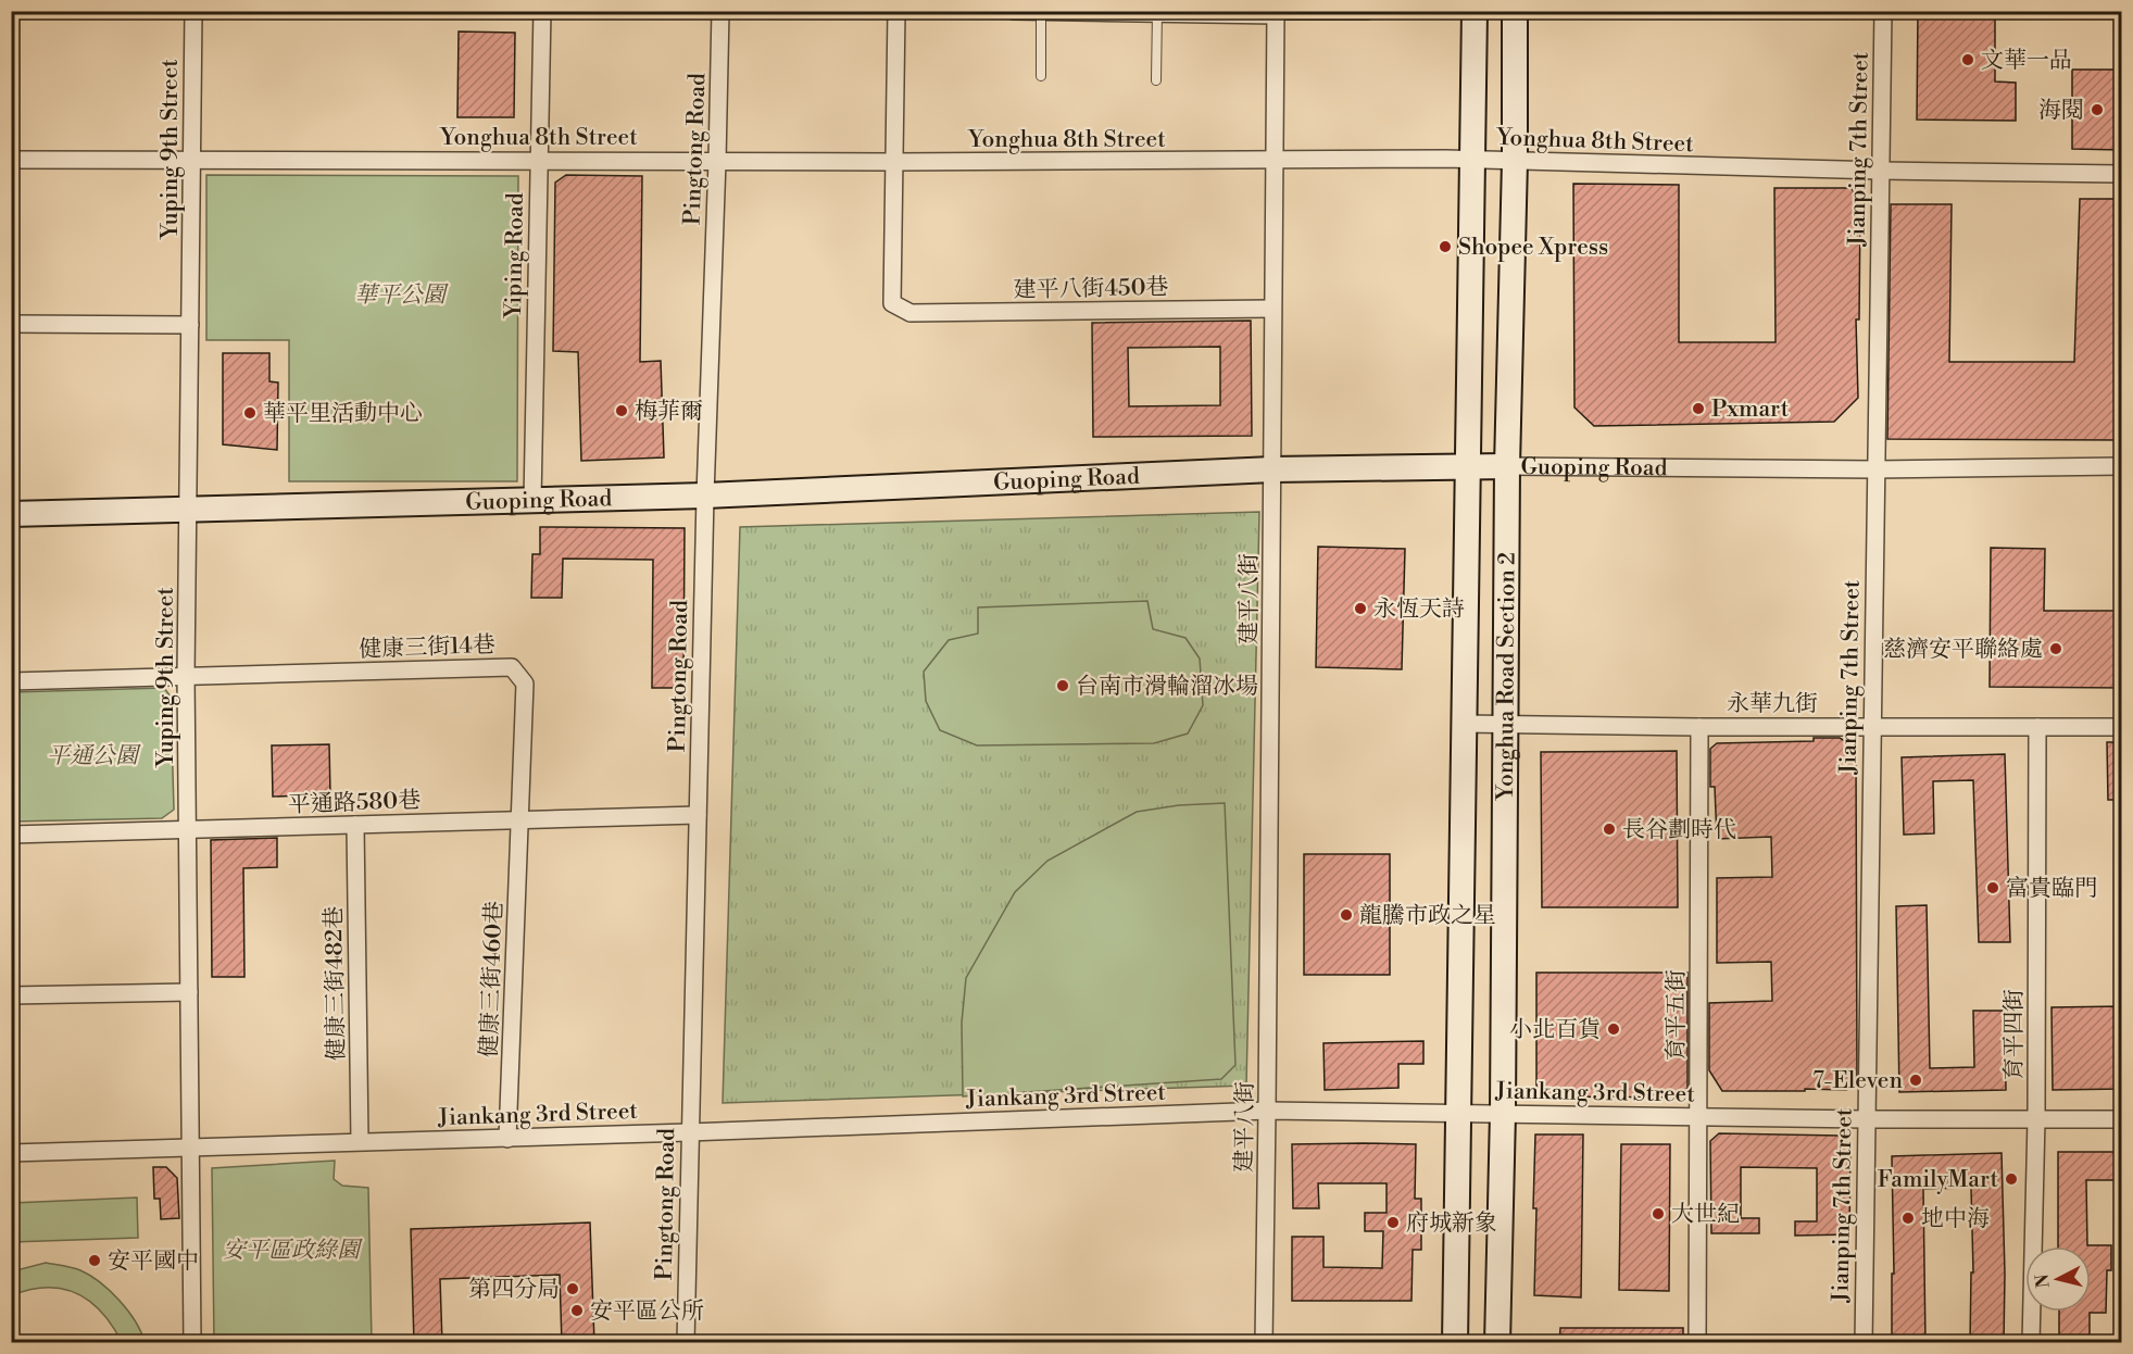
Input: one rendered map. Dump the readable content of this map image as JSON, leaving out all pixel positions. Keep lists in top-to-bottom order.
{
  "streets": {
    "street": [
      "Yonghua 8th Street",
      "Yuping 9th Street",
      "Pingtong Road",
      "Jianping 7th Street",
      "Yiping Road",
      "建平八街450巷",
      "Guoping Road",
      "建平八街",
      "健康三街14巷",
      "Yonghua Road Section 2",
      "永華九街",
      "平通路580巷",
      "健康三街460巷",
      "健康三街482巷",
      "育平五街",
      "育平四街",
      "Jiankang 3rd Street"
    ]
  },
  "crossings": [
    ["Yonghua 8th Street", "Yuping 9th Street"],
    ["Yonghua 8th Street", "Pingtong Road"],
    ["Yonghua 8th Street", "Jianping 7th Street"],
    ["Yonghua 8th Street", "Yiping Road"],
    ["Yonghua 8th Street", "建平八街450巷"],
    ["Yonghua 8th Street", "建平八街"],
    ["Yonghua 8th Street", "Yonghua Road Section 2"],
    ["Yuping 9th Street", "Guoping Road"],
    ["Yuping 9th Street", "健康三街14巷"],
    ["Yuping 9th Street", "平通路580巷"],
    ["Yuping 9th Street", "Jiankang 3rd Street"],
    ["Pingtong Road", "Guoping Road"],
    ["Pingtong Road", "平通路580巷"],
    ["Pingtong Road", "Jiankang 3rd Street"],
    ["Jianping 7th Street", "Guoping Road"],
    ["Jianping 7th Street", "永華九街"],
    ["Jianping 7th Street", "Jiankang 3rd Street"],
    ["Yiping Road", "Guoping Road"],
    ["建平八街450巷", "建平八街"],
    ["Guoping Road", "建平八街"],
    ["Guoping Road", "Yonghua Road Section 2"],
    ["建平八街", "Jiankang 3rd Street"],
    ["健康三街14巷", "平通路580巷"],
    ["健康三街14巷", "健康三街460巷"],
    ["Yonghua Road Section 2", "永華九街"],
    ["Yonghua Road Section 2", "Jiankang 3rd Street"],
    ["永華九街", "育平五街"],
    ["永華九街", "育平四街"],
    ["平通路580巷", "健康三街460巷"],
    ["平通路580巷", "健康三街482巷"],
    ["健康三街460巷", "Jiankang 3rd Street"],
    ["健康三街482巷", "Jiankang 3rd Street"],
    ["育平五街", "Jiankang 3rd Street"],
    ["育平四街", "Jiankang 3rd Street"]
  ],
  "parks": ["華平公園", "平通公園", "安平區政綠園"],
  "places": [
    "文華一品",
    "海閱",
    "Shopee Xpress",
    "Pxmart",
    "梅菲爾",
    "華平里活動中心",
    "永恆天詩",
    "慈濟安平聯絡處",
    "台南市滑輪溜冰場",
    "長谷劃時代",
    "富貴臨門",
    "龍騰市政之星",
    "小北百貨",
    "7-Eleven",
    "FamilyMart",
    "大世紀",
    "地中海",
    "府城新象",
    "安平國中",
    "第四分局",
    "安平區公所"
  ],
  "north": "left"
}
